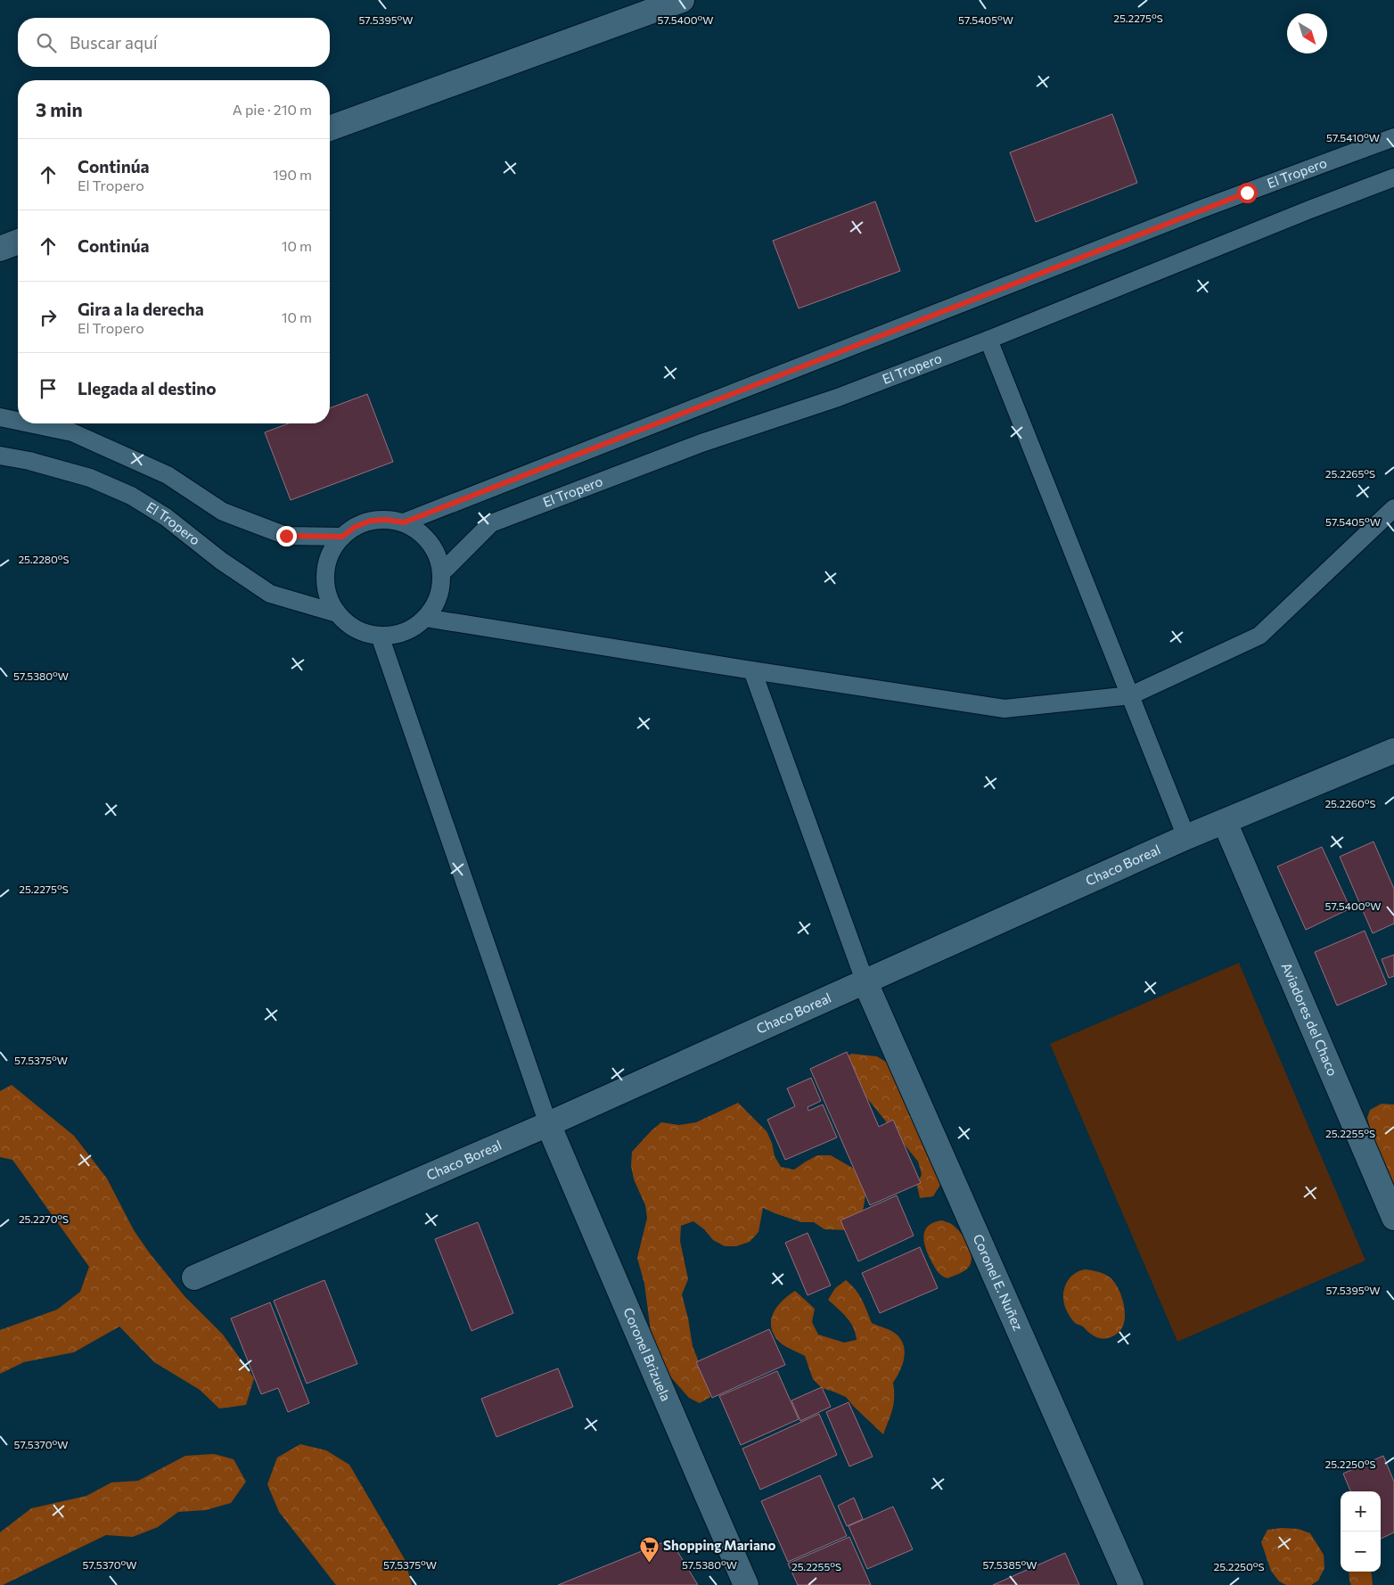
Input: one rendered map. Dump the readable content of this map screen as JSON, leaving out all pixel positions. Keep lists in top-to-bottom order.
{
  "streets": {
    "street": [
      "Chaco Boreal",
      "Aviadores del Chaco",
      "Coronel E. Nuñez",
      "Coronel Brizuela"
    ],
    "lane": ["El Tropero"]
  },
  "crossings": [
    ["Chaco Boreal", "Aviadores del Chaco"],
    ["Chaco Boreal", "Coronel E. Nuñez"],
    ["Chaco Boreal", "Coronel Brizuela"]
  ],
  "places": {
    "supermarket": ["Shopping Mariano"]
  },
  "north": "bottom right",
  "page": {
    "search": "Buscar aquí",
    "heading": ["3 min", "A pie · 210 m"],
    "list": [
      ["Continúa", "El Tropero", "190 m"],
      ["Continúa", "10 m"],
      ["Gira a la derecha", "El Tropero", "10 m"],
      "Llegada al destino"
    ],
    "map_buttons": ["+", "−"]
  },
  "coordinates": [
    "25.2275°S",
    "57.5395°W",
    "57.5400°W",
    "57.5405°W",
    "57.5410°W",
    "25.2265°S",
    "25.2280°S",
    "57.5380°W",
    "25.2260°S",
    "57.5375°W",
    "25.2255°S",
    "25.2270°S",
    "57.5370°W",
    "25.2250°S",
    "57.5385°W"
  ]
}
